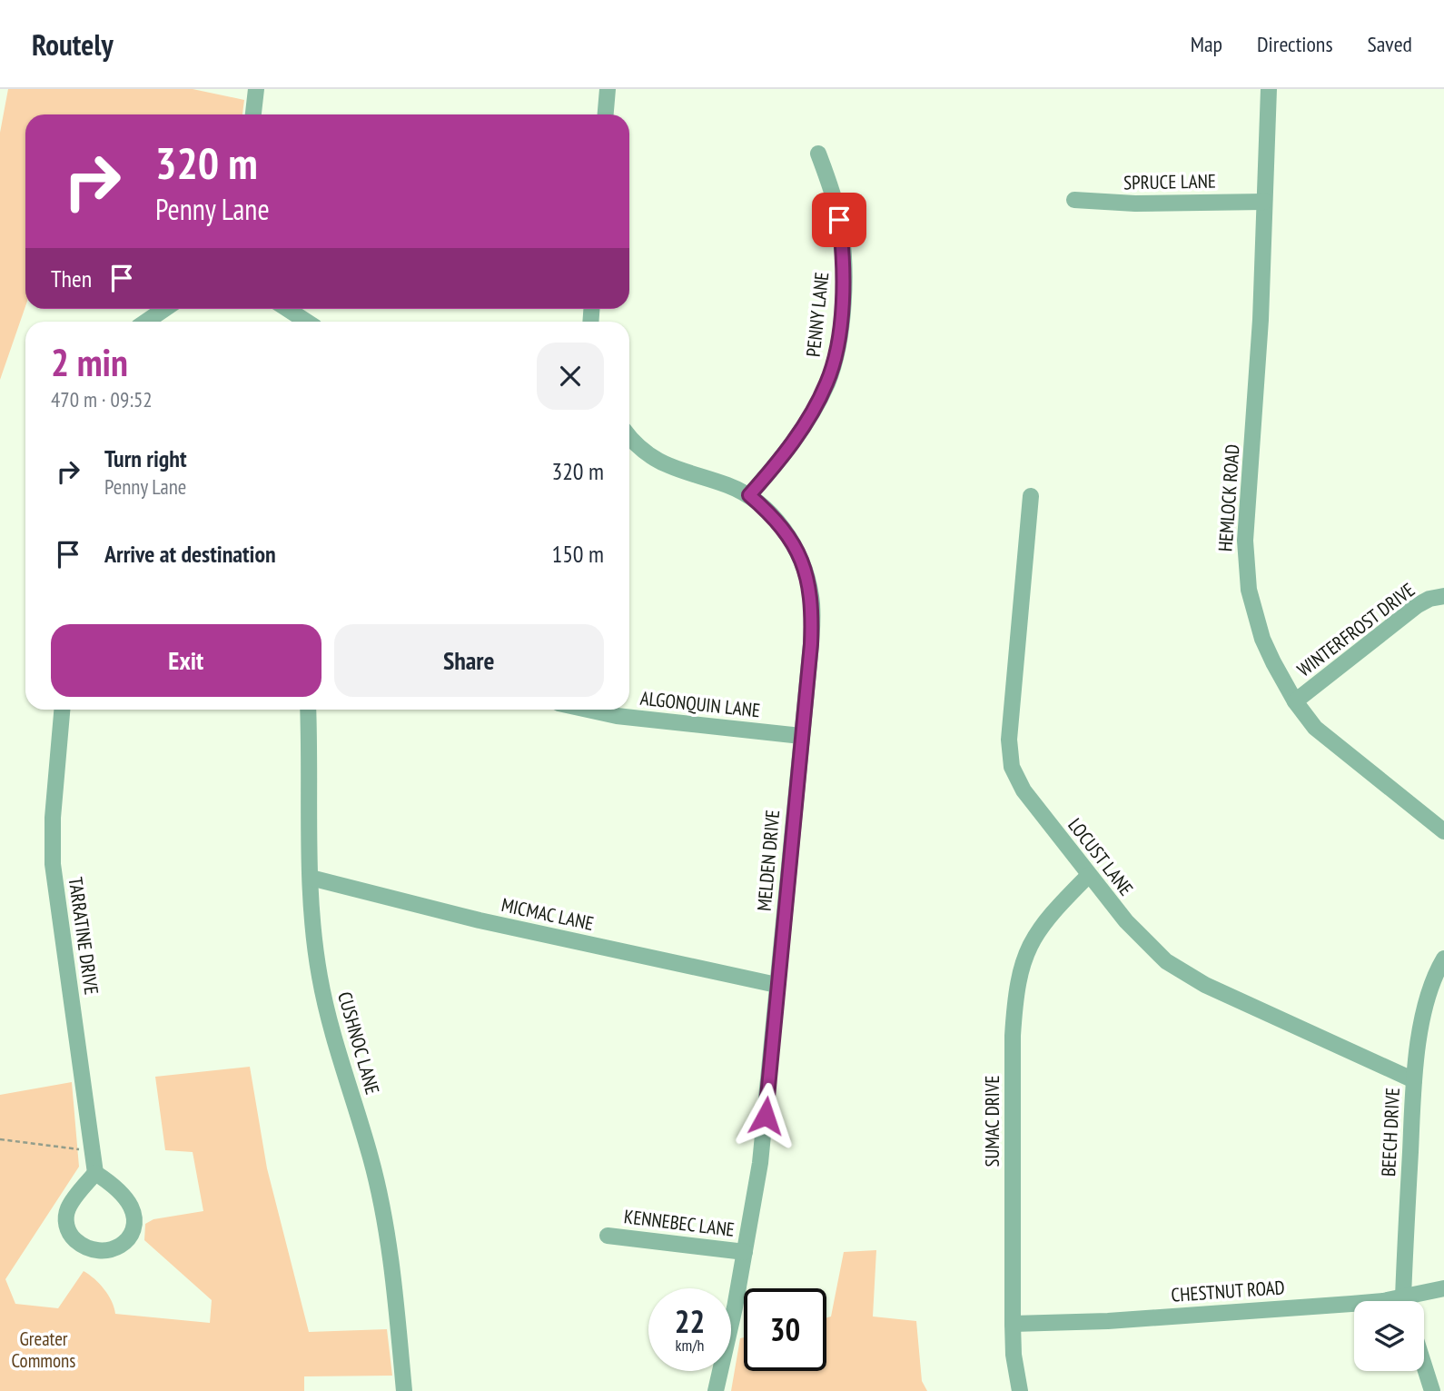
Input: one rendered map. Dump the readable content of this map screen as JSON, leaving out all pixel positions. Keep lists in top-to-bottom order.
{
  "streets": {
    "street": [
      "SPRUCE LANE",
      "PENNY LANE",
      "HEMLOCK ROAD",
      "WINTERFROST DRIVE",
      "ALGONQUIN LANE",
      "LOCUST LANE",
      "MELDEN DRIVE",
      "MICMAC LANE",
      "TARRATINE DRIVE",
      "CUSHNOC LANE",
      "SUMAC DRIVE",
      "BEECH DRIVE",
      "KENNEBEC LANE",
      "CHESTNUT ROAD"
    ]
  },
  "crossings": [
    ["SPRUCE LANE", "HEMLOCK ROAD"],
    ["PENNY LANE", "MELDEN DRIVE"],
    ["HEMLOCK ROAD", "WINTERFROST DRIVE"],
    ["ALGONQUIN LANE", "MELDEN DRIVE"],
    ["LOCUST LANE", "SUMAC DRIVE"],
    ["LOCUST LANE", "BEECH DRIVE"],
    ["MELDEN DRIVE", "MICMAC LANE"],
    ["MELDEN DRIVE", "KENNEBEC LANE"],
    ["MICMAC LANE", "CUSHNOC LANE"],
    ["SUMAC DRIVE", "CHESTNUT ROAD"]
  ],
  "parks": ["Greater Commons"],
  "page": {
    "header": "Routely",
    "nav": ["Map", "Directions", "Saved"],
    "turn": ["320 m", "Penny Lane"],
    "then": "Then",
    "heading": ["2 min", "470 m · 09:52"],
    "list": [
      {
        "name": "Turn right",
        "note": "Penny Lane",
        "value": "320 m"
      },
      {
        "name": "Arrive at destination",
        "value": "150 m"
      }
    ],
    "buttons": ["Exit", "Share"],
    "speed": "22 km/h",
    "limit": "30"
  }
}
